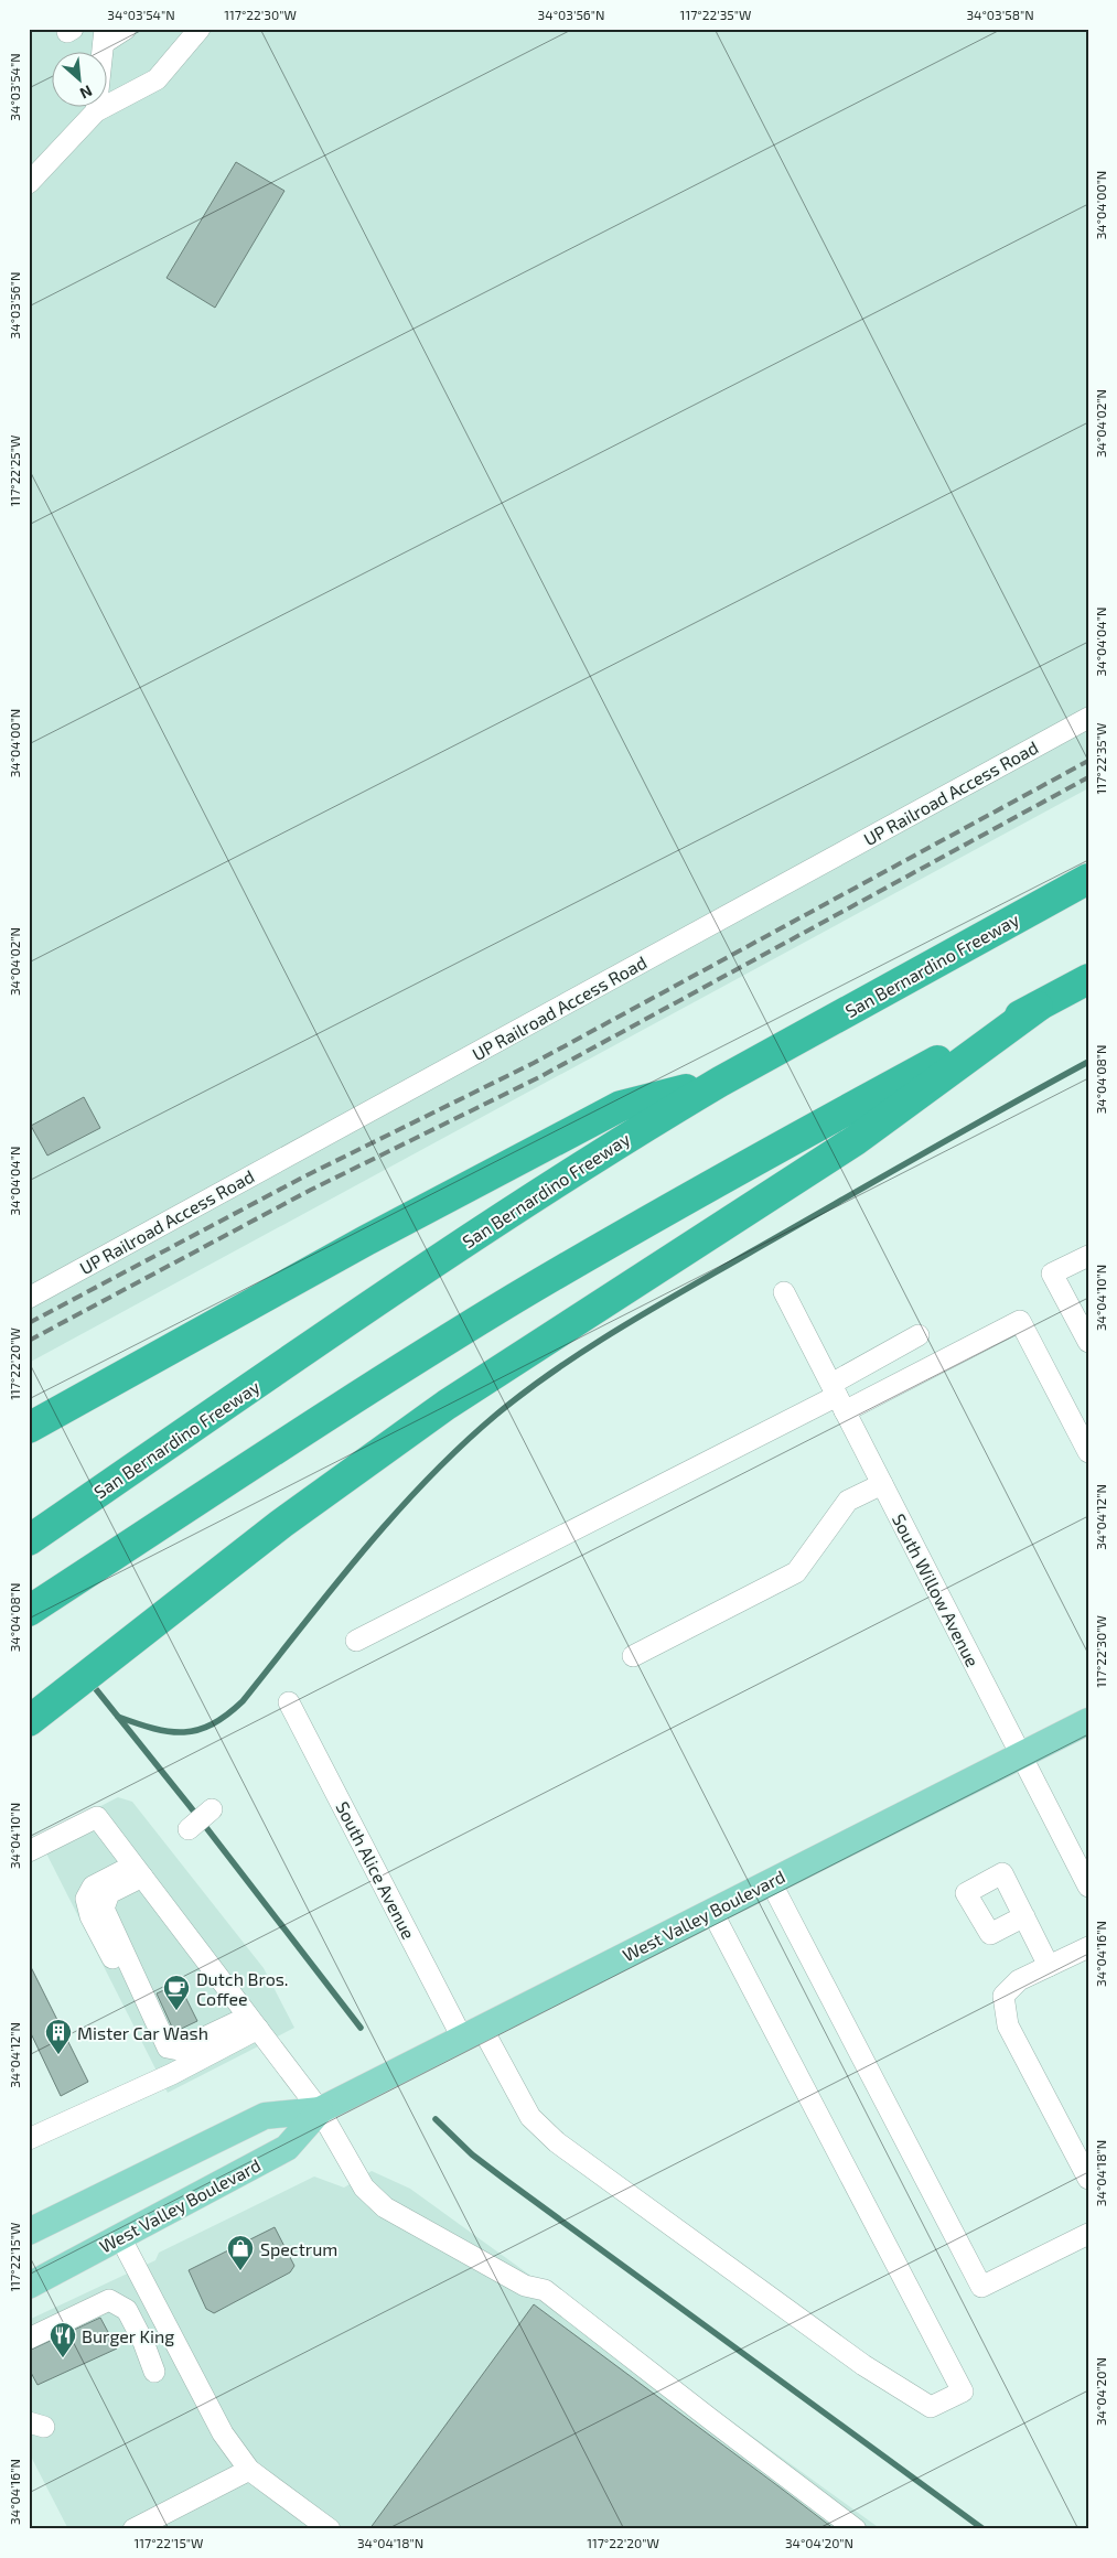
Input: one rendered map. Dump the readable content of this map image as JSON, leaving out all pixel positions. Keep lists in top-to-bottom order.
{
  "streets": {
    "highway": ["San Bernardino Freeway"],
    "main road": ["West Valley Boulevard"],
    "street": ["UP Railroad Access Road", "South Willow Avenue", "South Alice Avenue"]
  },
  "crossings": [
    ["South Willow Avenue", "West Valley Boulevard"],
    ["South Alice Avenue", "West Valley Boulevard"]
  ],
  "places": {
    "cafe": ["Dutch Bros. Coffee"],
    "building": ["Mister Car Wash"],
    "shop": ["Spectrum"],
    "restaurant": ["Burger King"]
  },
  "north": "bottom right",
  "coordinates": [
    "34°03'54\"N",
    "117°22'30\"W",
    "34°03'56\"N",
    "117°22'35\"W",
    "34°03'58\"N",
    "34°04'00\"N",
    "34°04'02\"N",
    "117°22'25\"W",
    "34°04'04\"N",
    "34°04'08\"N",
    "34°04'10\"N",
    "117°22'20\"W",
    "34°04'12\"N",
    "34°04'16\"N",
    "34°04'18\"N",
    "117°22'15\"W",
    "34°04'20\"N"
  ]
}
